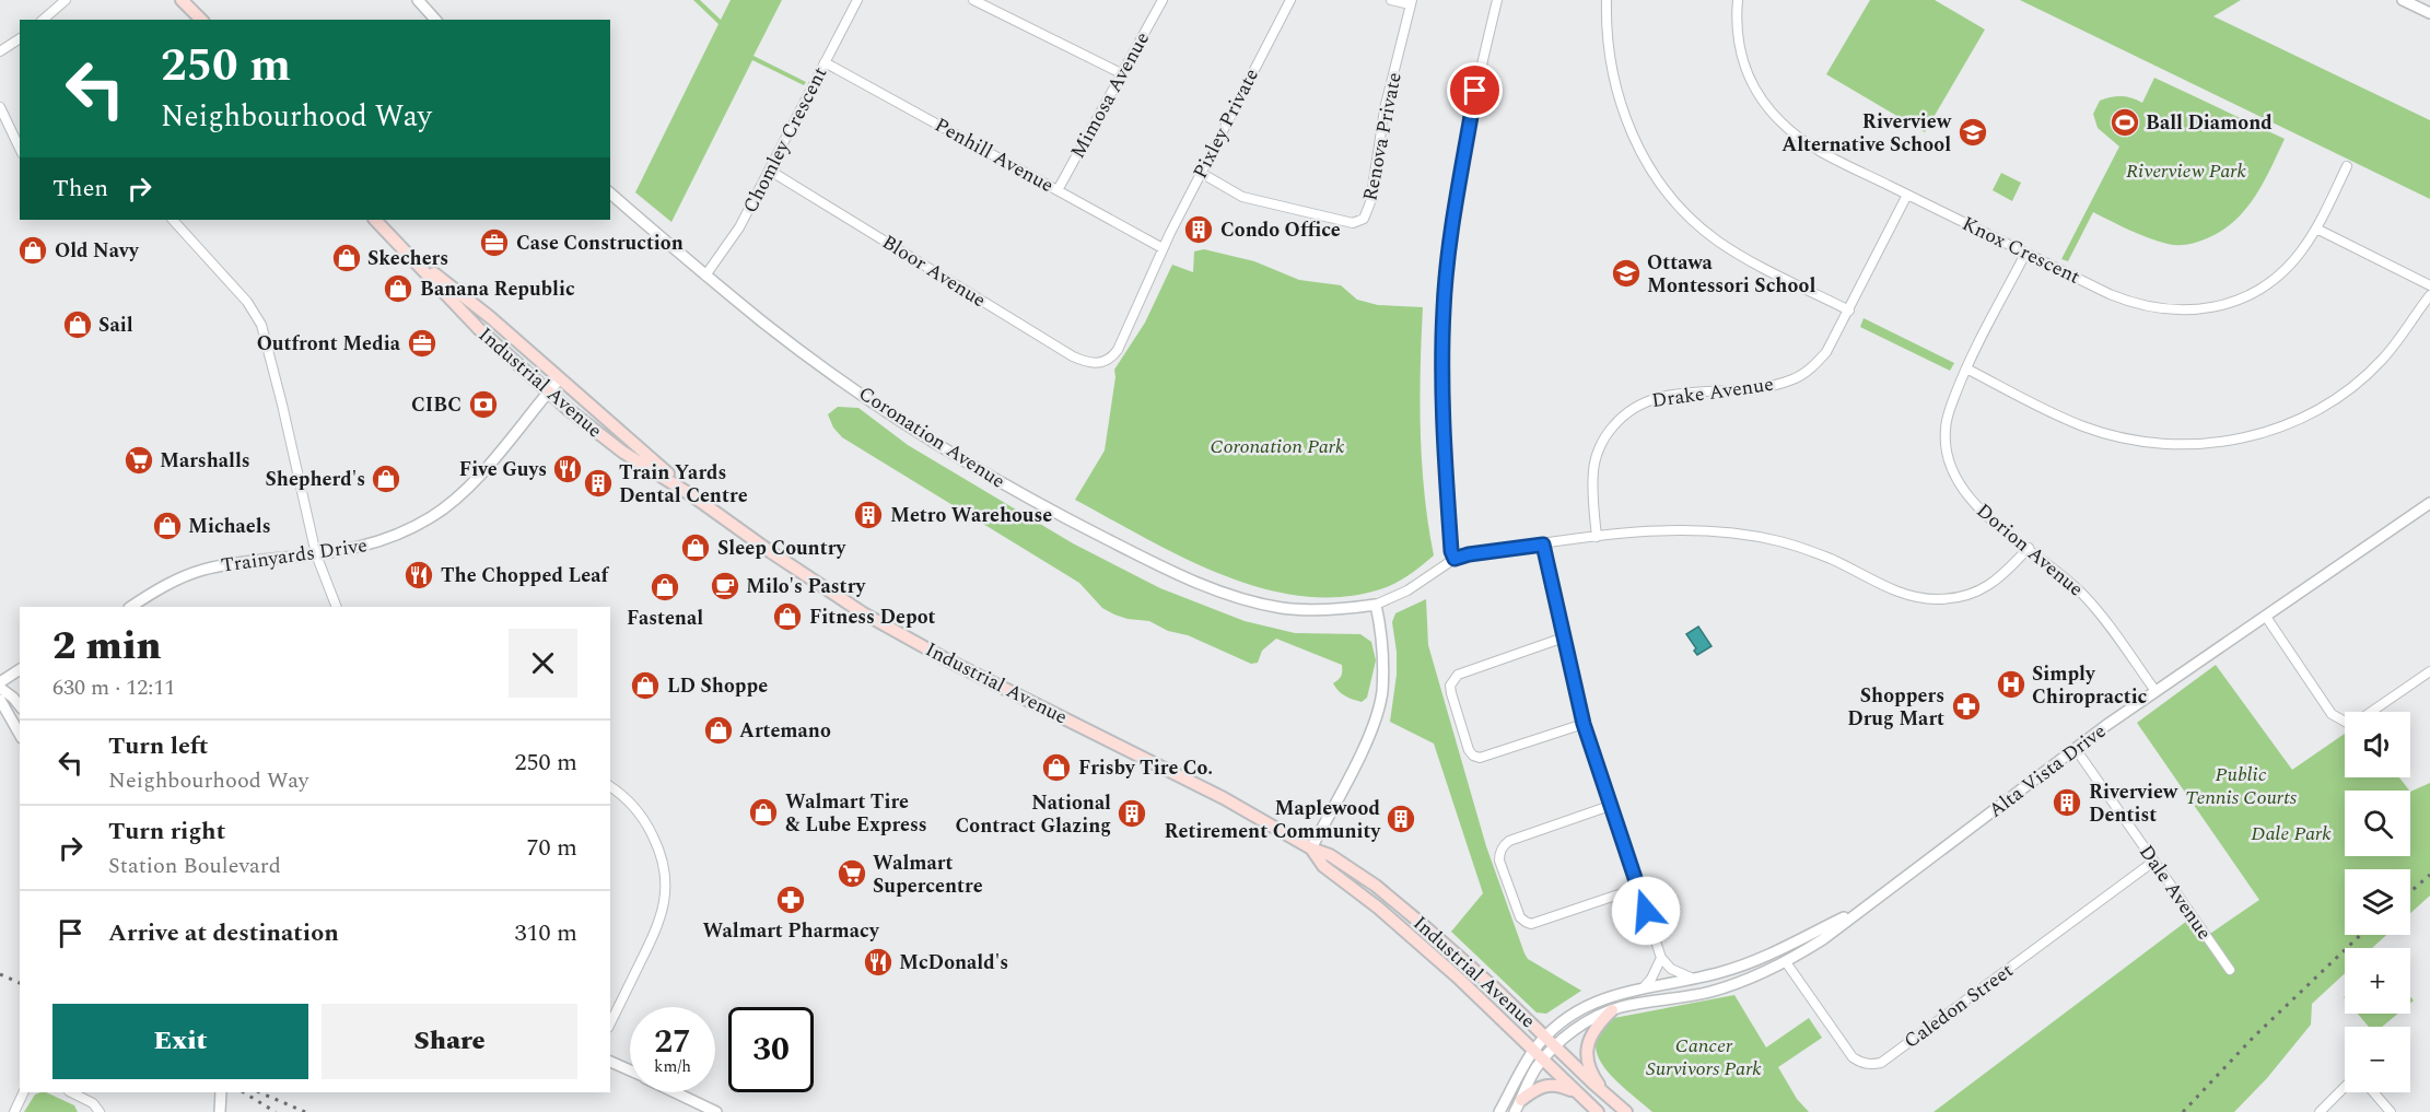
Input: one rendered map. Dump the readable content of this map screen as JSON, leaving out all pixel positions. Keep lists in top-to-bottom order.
{
  "streets": {
    "main road": ["Industrial Avenue"],
    "street": [
      "Mimosa Avenue",
      "Pixley Private",
      "Renova Private",
      "Chomley Crescent",
      "Penhill Avenue",
      "Knox Crescent",
      "Bloor Avenue",
      "Drake Avenue",
      "Coronation Avenue",
      "Dorion Avenue",
      "Trainyards Drive",
      "Alta Vista Drive",
      "Dale Avenue",
      "Caledon Street"
    ]
  },
  "crossings": [
    ["Mimosa Avenue", "Penhill Avenue"],
    ["Pixley Private", "Renova Private"],
    ["Pixley Private", "Penhill Avenue"],
    ["Pixley Private", "Bloor Avenue"],
    ["Chomley Crescent", "Penhill Avenue"],
    ["Chomley Crescent", "Bloor Avenue"],
    ["Chomley Crescent", "Coronation Avenue"],
    ["Knox Crescent", "Drake Avenue"],
    ["Knox Crescent", "Dorion Avenue"],
    ["Industrial Avenue", "Trainyards Drive"],
    ["Industrial Avenue", "Alta Vista Drive"],
    ["Dorion Avenue", "Alta Vista Drive"],
    ["Alta Vista Drive", "Dale Avenue"],
    ["Alta Vista Drive", "Caledon Street"],
    ["Dale Avenue", "Caledon Street"]
  ],
  "parks": [
    "Riverview Park",
    "Coronation Park",
    "Public Tennis Courts",
    "Dale Park",
    "Cancer Survivors Park"
  ],
  "places": {
    "sports": ["Ball Diamond"],
    "school or university": ["Riverview Alternative School", "Ottawa Montessori School"],
    "building": [
      "Condo Office",
      "Train Yards Dental Centre",
      "Metro Warehouse",
      "Riverview Dentist",
      "National Contract Glazing",
      "Maplewood Retirement Community"
    ],
    "office": ["Case Construction", "Outfront Media"],
    "shop": [
      "Old Navy",
      "Skechers",
      "Banana Republic",
      "Sail",
      "Shepherd's",
      "Michaels",
      "Sleep Country",
      "Fastenal",
      "Fitness Depot",
      "LD Shoppe",
      "Artemano",
      "Frisby Tire Co.",
      "Walmart Tire & Lube Express"
    ],
    "bank": ["CIBC"],
    "supermarket": ["Marshalls", "Walmart Supercentre"],
    "restaurant": ["Five Guys", "The Chopped Leaf", "McDonald's"],
    "cafe": ["Milo's Pastry"],
    "hospital": ["Simply Chiropractic"],
    "pharmacy": ["Shoppers Drug Mart", "Walmart Pharmacy"]
  },
  "page": {
    "turn": ["250 m", "Neighbourhood Way"],
    "then": "Then",
    "heading": ["2 min", "630 m · 12:11"],
    "map_buttons": ["+", "−"],
    "list": [
      {
        "name": "Turn left",
        "note": "Neighbourhood Way",
        "value": "250 m"
      },
      {
        "name": "Turn right",
        "note": "Station Boulevard",
        "value": "70 m"
      },
      {
        "name": "Arrive at destination",
        "value": "310 m"
      }
    ],
    "buttons": ["Exit", "Share"],
    "speed": "27 km/h",
    "limit": "30"
  }
}
